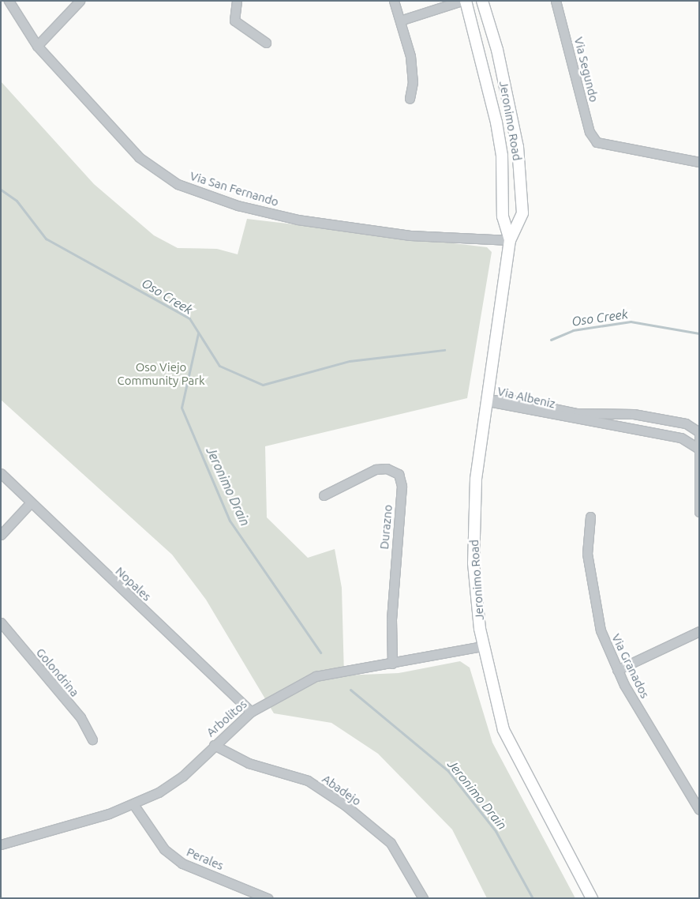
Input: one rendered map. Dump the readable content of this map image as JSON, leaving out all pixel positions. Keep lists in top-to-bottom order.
{
  "streets": {
    "main road": ["Jeronimo Road"],
    "street": [
      "Via Segundo",
      "Via San Fernando",
      "Via Albeniz",
      "Durazno",
      "Nopales",
      "Via Granados",
      "Golondrina",
      "Arbolitos",
      "Abadejo",
      "Perales"
    ]
  },
  "crossings": [
    ["Jeronimo Road", "Via San Fernando"],
    ["Jeronimo Road", "Via Albeniz"],
    ["Jeronimo Road", "Arbolitos"],
    ["Durazno", "Arbolitos"],
    ["Nopales", "Arbolitos"],
    ["Arbolitos", "Abadejo"],
    ["Arbolitos", "Perales"]
  ],
  "water": ["Oso Creek", "Jeronimo Drain"],
  "parks": ["Oso Viejo Community Park"]
}
